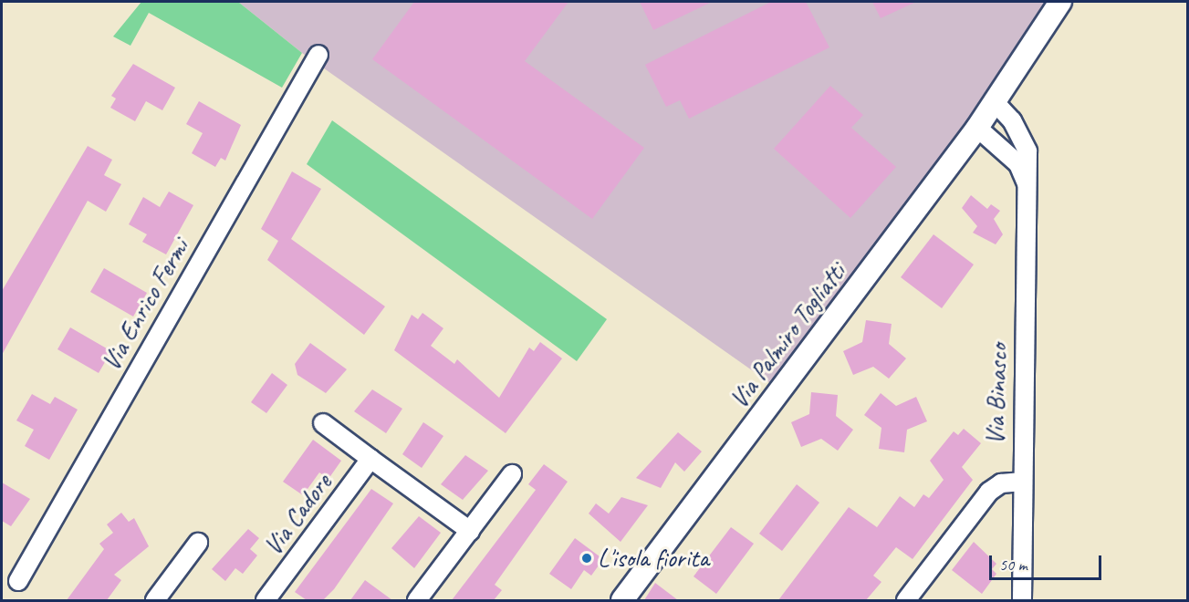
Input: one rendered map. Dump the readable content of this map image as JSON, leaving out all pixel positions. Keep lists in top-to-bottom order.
{
  "streets": {
    "street": [
      "Via Enrico Fermi",
      "Via Palmiro Togliatti",
      "Via Binasco",
      "Via Cadore"
    ]
  },
  "crossings": [
    ["Via Palmiro Togliatti", "Via Binasco"]
  ],
  "places": ["L'isola fiorita"],
  "scale_bar": "50 m"
}
